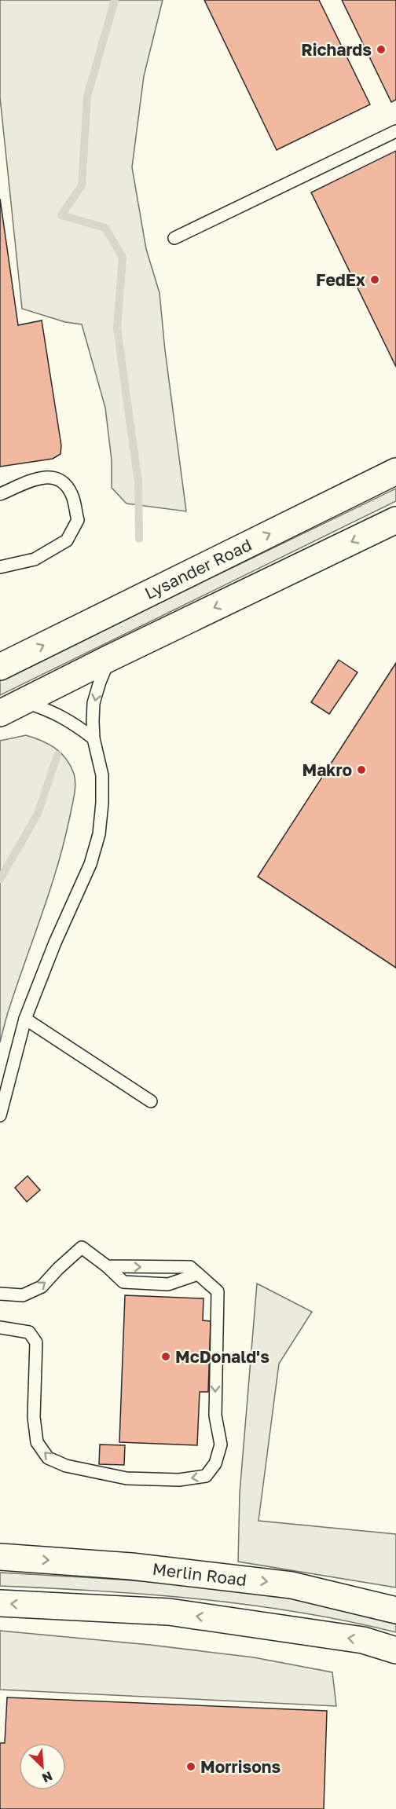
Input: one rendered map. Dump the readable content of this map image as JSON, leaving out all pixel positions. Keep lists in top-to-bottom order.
{
  "streets": {
    "street": ["Lysander Road", "Merlin Road"]
  },
  "places": [
    "Richards",
    "FedEx",
    "Makro",
    "McDonald's",
    "Morrisons"
  ],
  "north": "bottom right"
}
